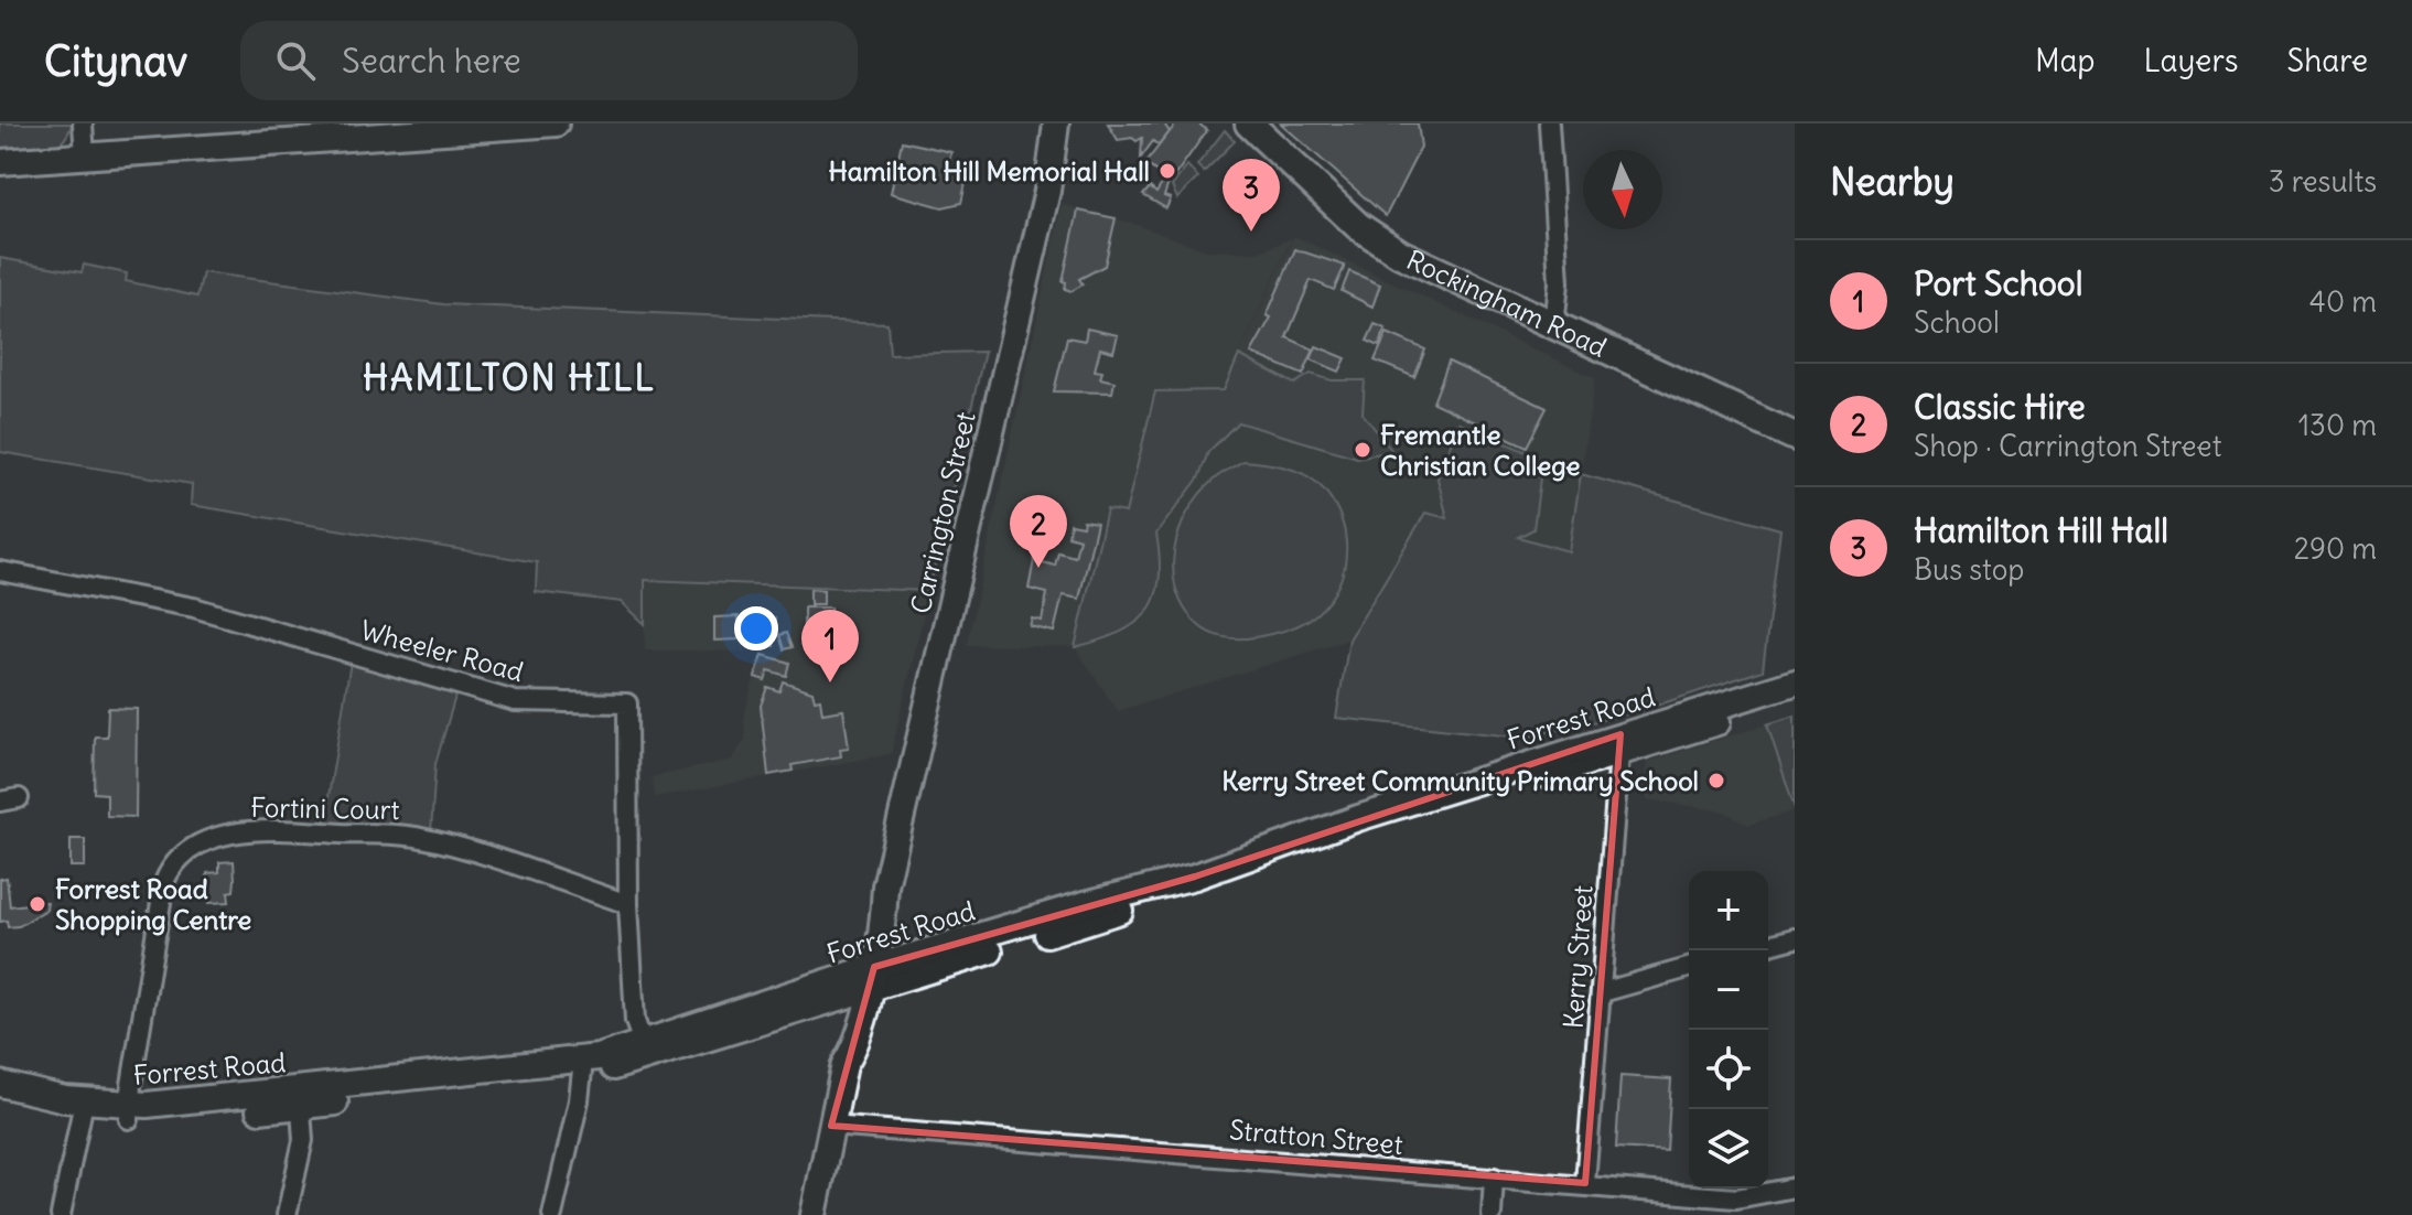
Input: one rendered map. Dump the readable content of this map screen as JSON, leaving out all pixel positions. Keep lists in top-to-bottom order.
{
  "streets": {
    "main road": ["Rockingham Road", "Carrington Street", "Forrest Road"],
    "street": [
      "Wheeler Road",
      "Fortini Court",
      "Kerry Street",
      "Stratton Street"
    ]
  },
  "crossings": [
    ["Carrington Street", "Forrest Road"],
    ["Carrington Street", "Stratton Street"],
    ["Wheeler Road", "Forrest Road"],
    ["Wheeler Road", "Fortini Court"],
    ["Forrest Road", "Fortini Court"],
    ["Forrest Road", "Kerry Street"],
    ["Kerry Street", "Stratton Street"]
  ],
  "districts": ["HAMILTON HILL"],
  "places": [
    "Hamilton Hill Memorial Hall",
    "Fremantle Christian College",
    "Kerry Street Community Primary School",
    "Forrest Road Shopping Centre"
  ],
  "north": "bottom",
  "page": {
    "header": "Citynav",
    "search": "Search here",
    "nav": ["Map", "Layers", "Share"],
    "heading": ["Nearby", "3 results"],
    "pins": ["3", "2", "1"],
    "list": [
      {
        "mark": "1",
        "name": "Port School",
        "note": "School",
        "value": "40 m"
      },
      {
        "mark": "2",
        "name": "Classic Hire",
        "note": "Shop · Carrington Street",
        "value": "130 m"
      },
      {
        "mark": "3",
        "name": "Hamilton Hill Hall",
        "note": "Bus stop",
        "value": "290 m"
      }
    ],
    "map_buttons": ["+", "−"]
  }
}
